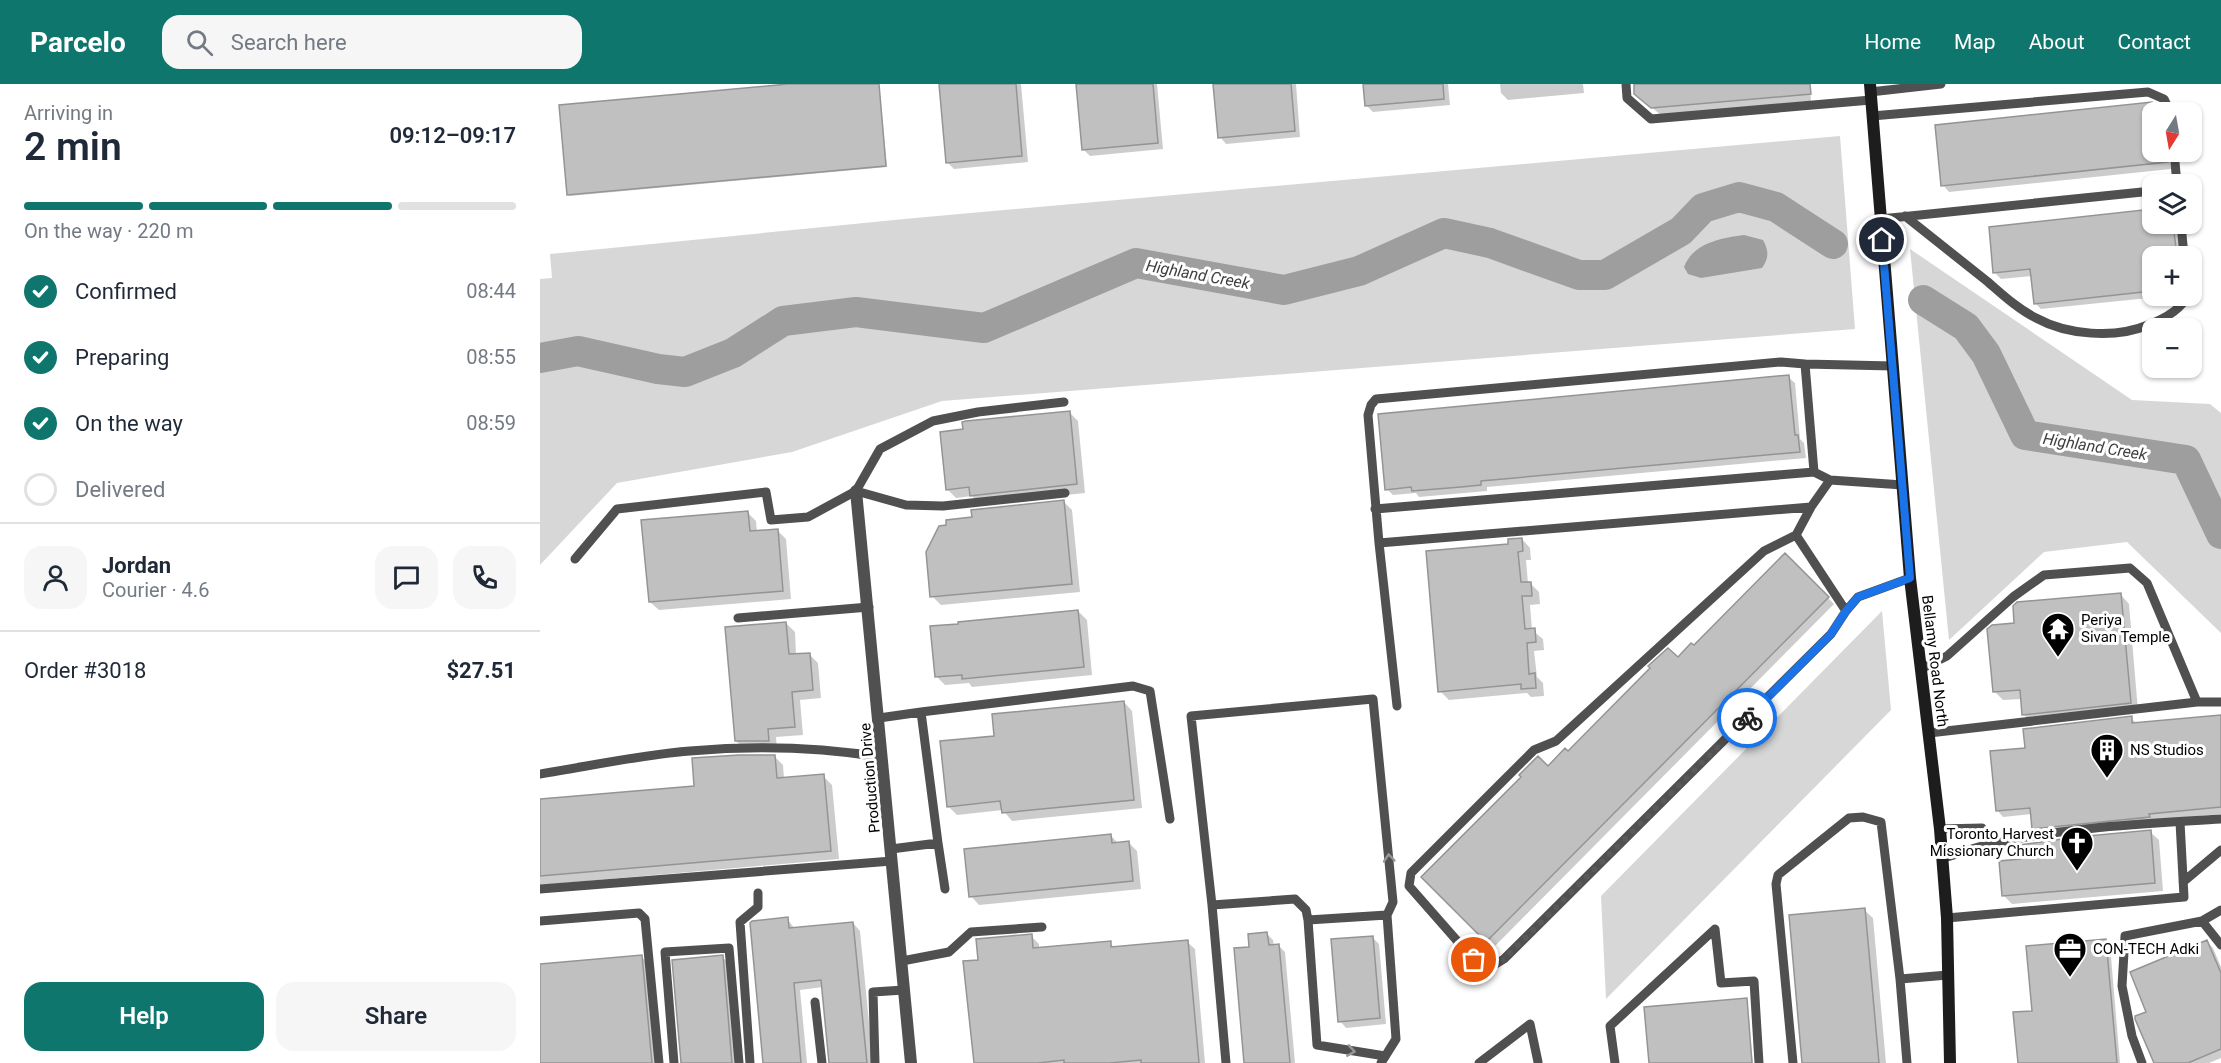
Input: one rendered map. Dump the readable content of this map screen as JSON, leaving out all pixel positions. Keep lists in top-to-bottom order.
{
  "streets": {
    "street": ["Bellamy Road North", "Production Drive"]
  },
  "water": ["Highland Creek"],
  "places": {
    "temple": ["Periya Sivan Temple"],
    "building": ["NS Studios"],
    "church": ["Toronto Harvest Missionary Church"],
    "office": ["CON-TECH Adki"]
  },
  "north": "bottom",
  "page": {
    "header": "Parcelo",
    "search": "Search here",
    "nav": [
      "Home",
      "Map",
      "About",
      "Contact"
    ],
    "heading": ["2 min", "Arriving in", "09:12–09:17"],
    "panel": [
      "Jordan",
      "Courier · 4.6",
      "Order #3018",
      "$27.51"
    ],
    "map_buttons": ["+", "−"],
    "bar": "On the way · 220 m",
    "list": [
      ["Confirmed", "08:44"],
      ["Preparing", "08:55"],
      ["On the way", "08:59"],
      "Delivered"
    ],
    "buttons": ["Help", "Share"]
  }
}
